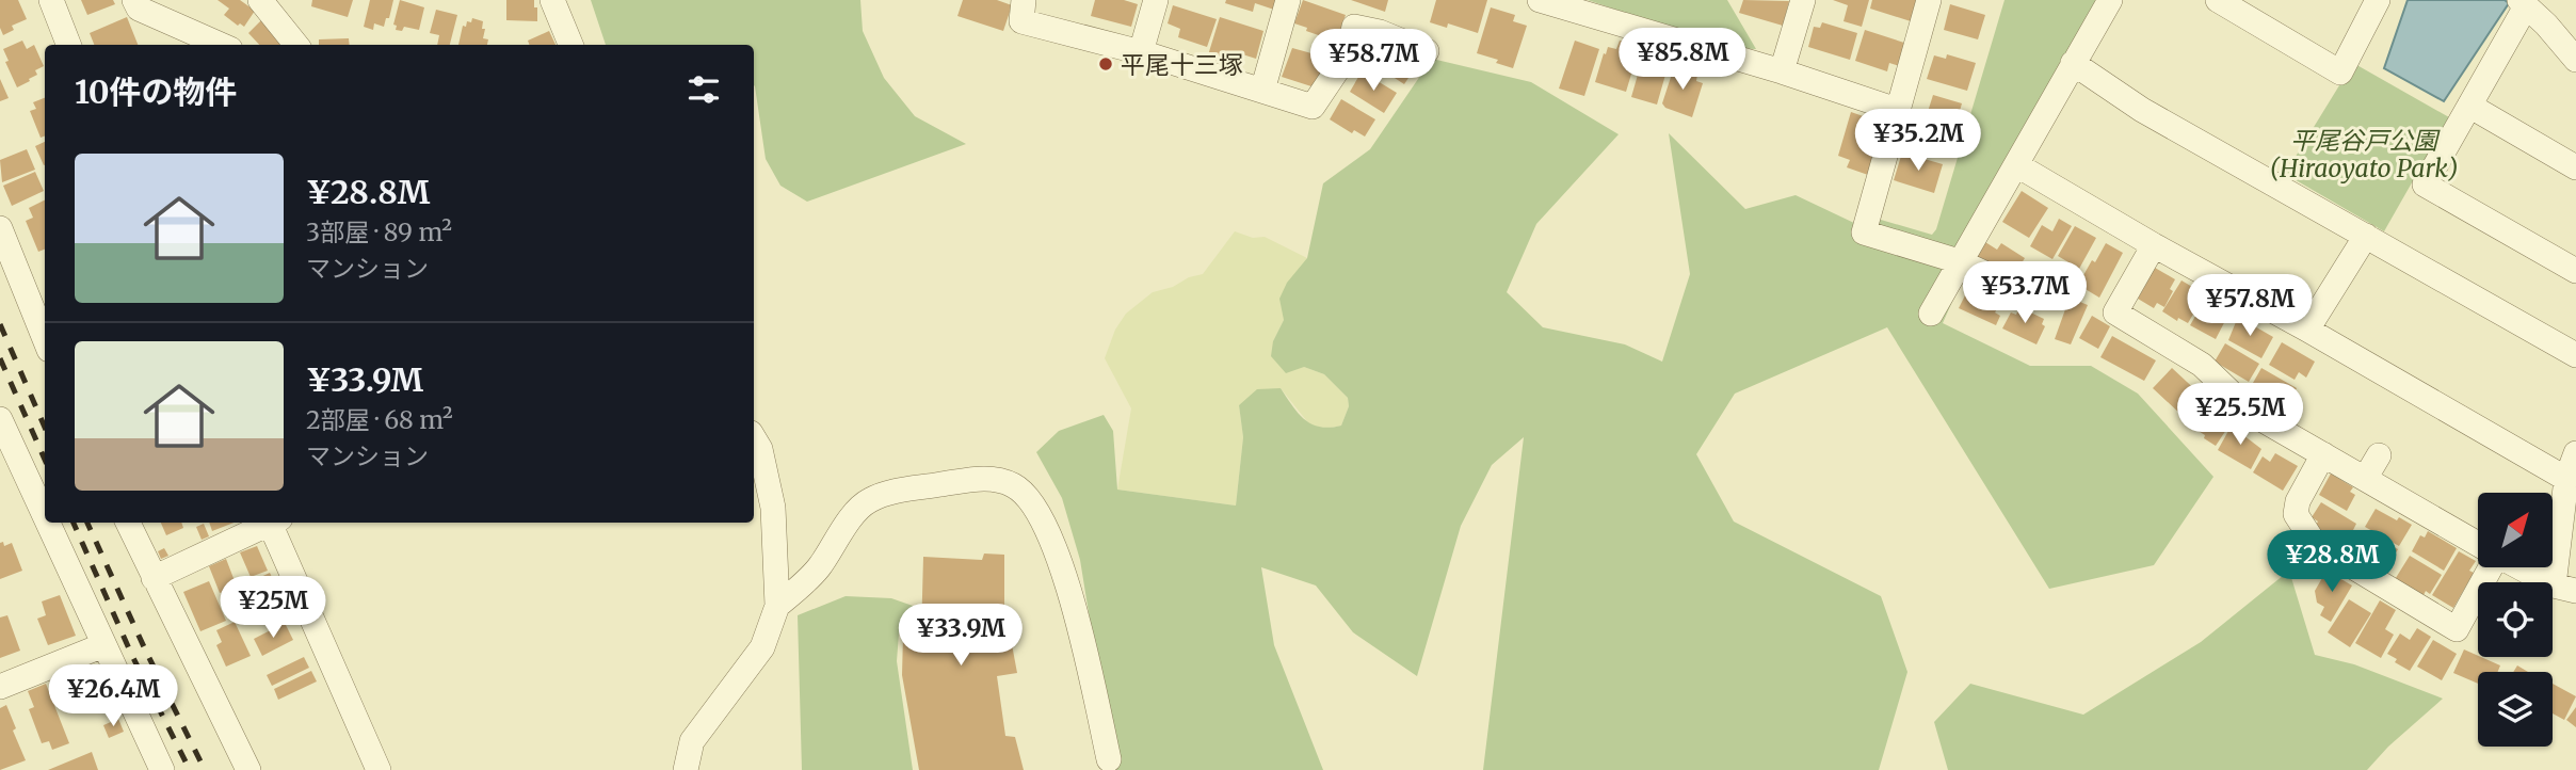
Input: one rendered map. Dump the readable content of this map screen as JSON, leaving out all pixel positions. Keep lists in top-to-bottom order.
{
  "parks": ["平尾谷戸公園 (Hiraoyato Park)"],
  "places": ["平尾十三塚"],
  "north": "top right",
  "page": {
    "price": [
      "¥85.8M",
      "¥58.7M",
      "¥35.2M",
      "¥53.7M",
      "¥57.8M",
      "¥25.5M",
      "¥28.8M",
      "¥25M",
      "¥33.9M",
      "¥26.4M"
    ],
    "heading": "10件の物件",
    "list": [
      {
        "name": "¥28.8M",
        "note": "3部屋 · 89 m² · マンション"
      },
      {
        "name": "¥33.9M",
        "note": "2部屋 · 68 m² · マンション"
      }
    ]
  }
}
